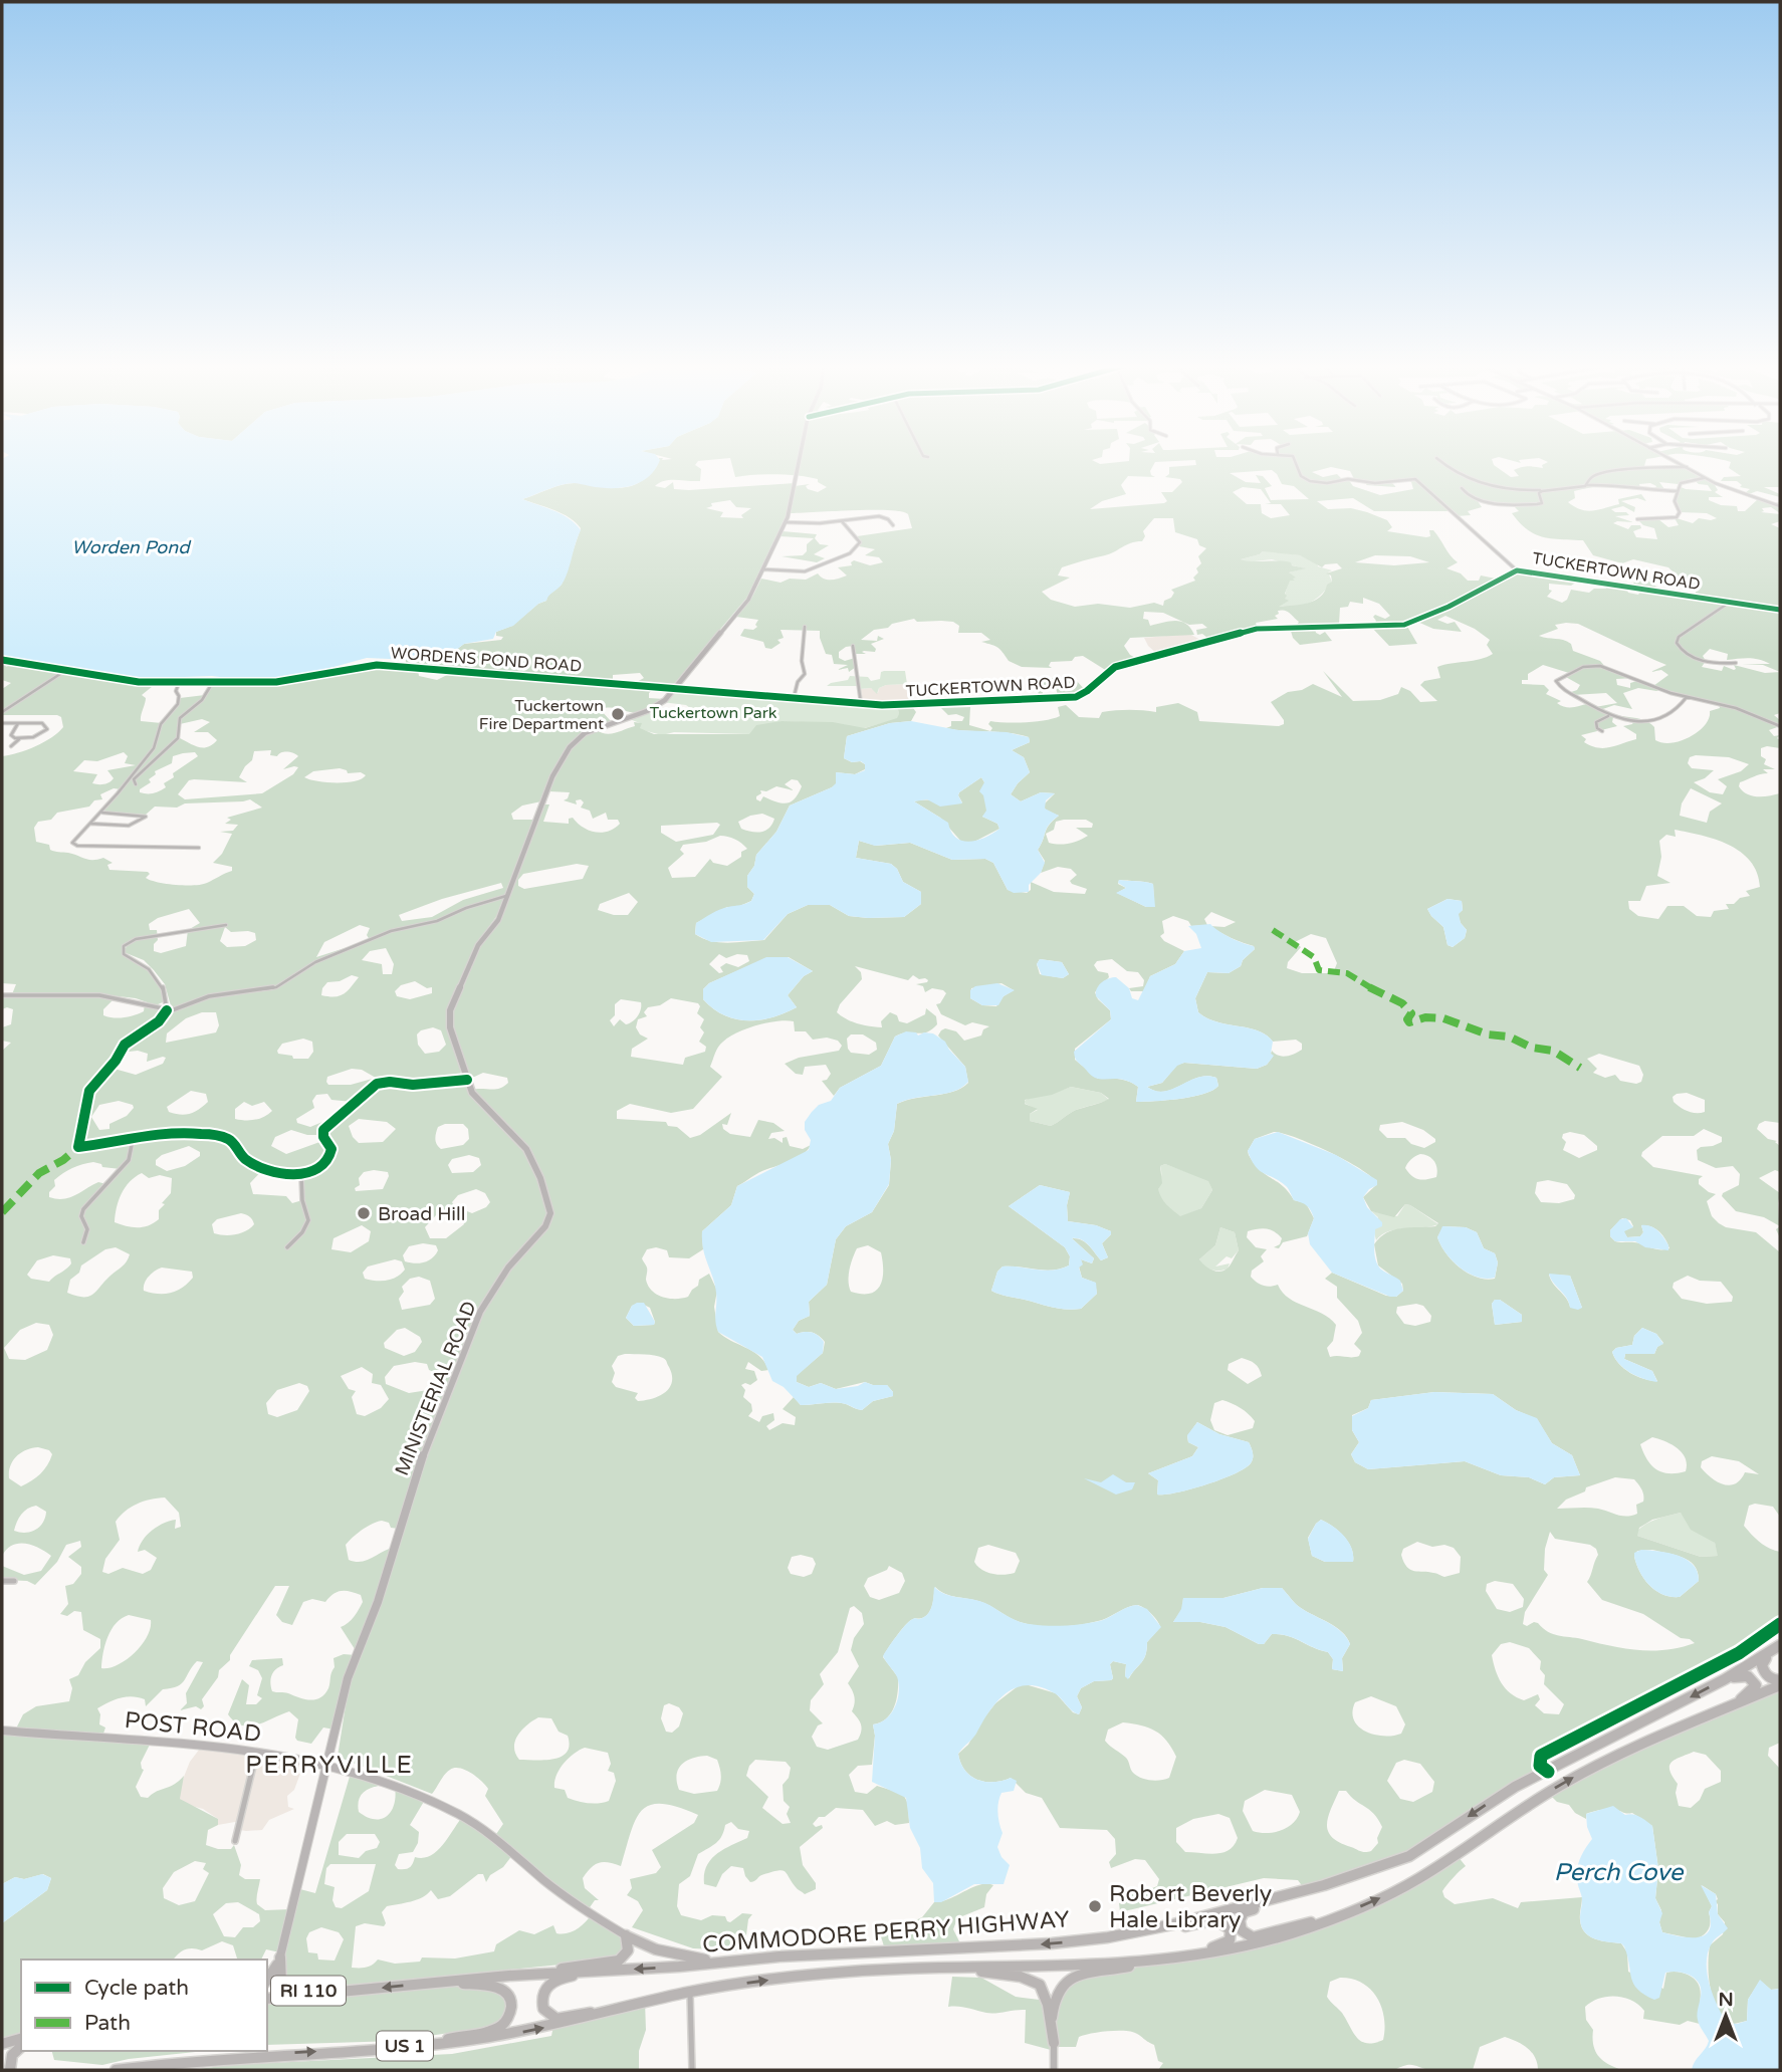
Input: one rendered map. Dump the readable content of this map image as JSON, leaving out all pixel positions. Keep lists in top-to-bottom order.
{
  "streets": {
    "highway": ["COMMODORE PERRY HIGHWAY", "RI 110", "US 1"],
    "main road": ["MINISTERIAL ROAD", "POST ROAD"],
    "street": ["TUCKERTOWN ROAD", "WORDENS POND ROAD"]
  },
  "crossings": [
    ["TUCKERTOWN ROAD", "WORDENS POND ROAD"],
    ["TUCKERTOWN ROAD", "MINISTERIAL ROAD"],
    ["WORDENS POND ROAD", "MINISTERIAL ROAD"],
    ["MINISTERIAL ROAD", "POST ROAD"],
    ["MINISTERIAL ROAD", "RI 110"],
    ["COMMODORE PERRY HIGHWAY", "RI 110"]
  ],
  "districts": ["PERRYVILLE"],
  "water": ["Worden Pond", "Perch Cove"],
  "parks": ["Tuckertown Park"],
  "places": ["Tuckertown Fire Department", "Broad Hill", "Robert Beverly Hale Library"],
  "legend": ["Cycle path", "Path"],
  "north": "top"
}
